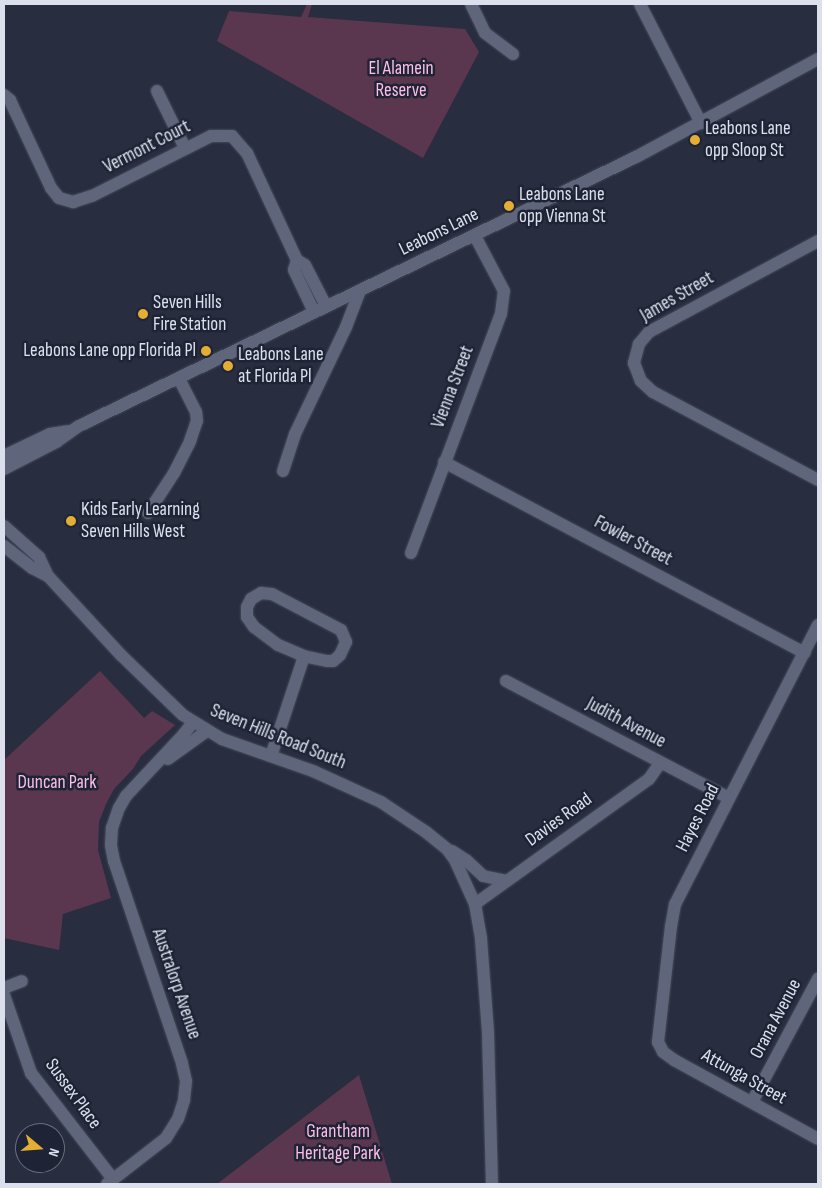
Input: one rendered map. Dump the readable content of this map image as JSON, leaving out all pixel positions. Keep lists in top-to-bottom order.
{
  "streets": {
    "street": [
      "Vermont Court",
      "Leabons Lane",
      "James Street",
      "Vienna Street",
      "Fowler Street",
      "Judith Avenue",
      "Seven Hills Road South",
      "Hayes Road",
      "Davies Road",
      "Australorp Avenue",
      "Orana Avenue",
      "Attunga Street",
      "Sussex Place"
    ]
  },
  "crossings": [
    ["Vermont Court", "Leabons Lane"],
    ["Leabons Lane", "Vienna Street"],
    ["Vienna Street", "Fowler Street"],
    ["Fowler Street", "Hayes Road"],
    ["Judith Avenue", "Hayes Road"],
    ["Judith Avenue", "Davies Road"],
    ["Seven Hills Road South", "Davies Road"],
    ["Seven Hills Road South", "Australorp Avenue"],
    ["Hayes Road", "Attunga Street"],
    ["Australorp Avenue", "Sussex Place"],
    ["Orana Avenue", "Attunga Street"]
  ],
  "parks": ["El Alamein Reserve", "Duncan Park", "Grantham Heritage Park"],
  "places": [
    "Leabons Lane opp Sloop St",
    "Leabons Lane opp Vienna St",
    "Seven Hills Fire Station",
    "Leabons Lane opp Florida Pl",
    "Leabons Lane at Florida Pl",
    "Kids Early Learning Seven Hills West"
  ],
  "north": "right"
}
